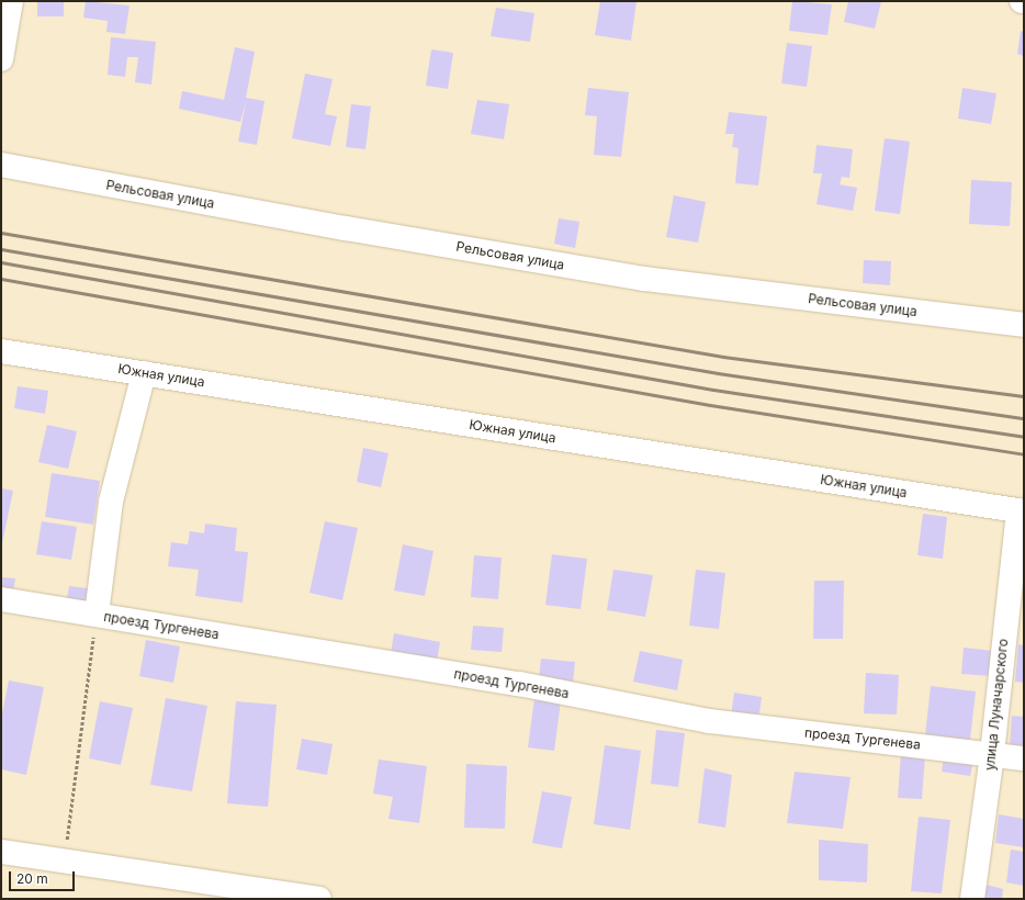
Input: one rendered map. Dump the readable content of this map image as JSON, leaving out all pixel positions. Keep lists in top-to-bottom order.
{
  "streets": {
    "street": [
      "Рельсовая улица",
      "Южная улица",
      "проезд Тургенева",
      "улица Луначарского"
    ]
  },
  "crossings": [
    ["Южная улица", "улица Луначарского"],
    ["проезд Тургенева", "улица Луначарского"]
  ],
  "scale_bar": "20 m"
}
